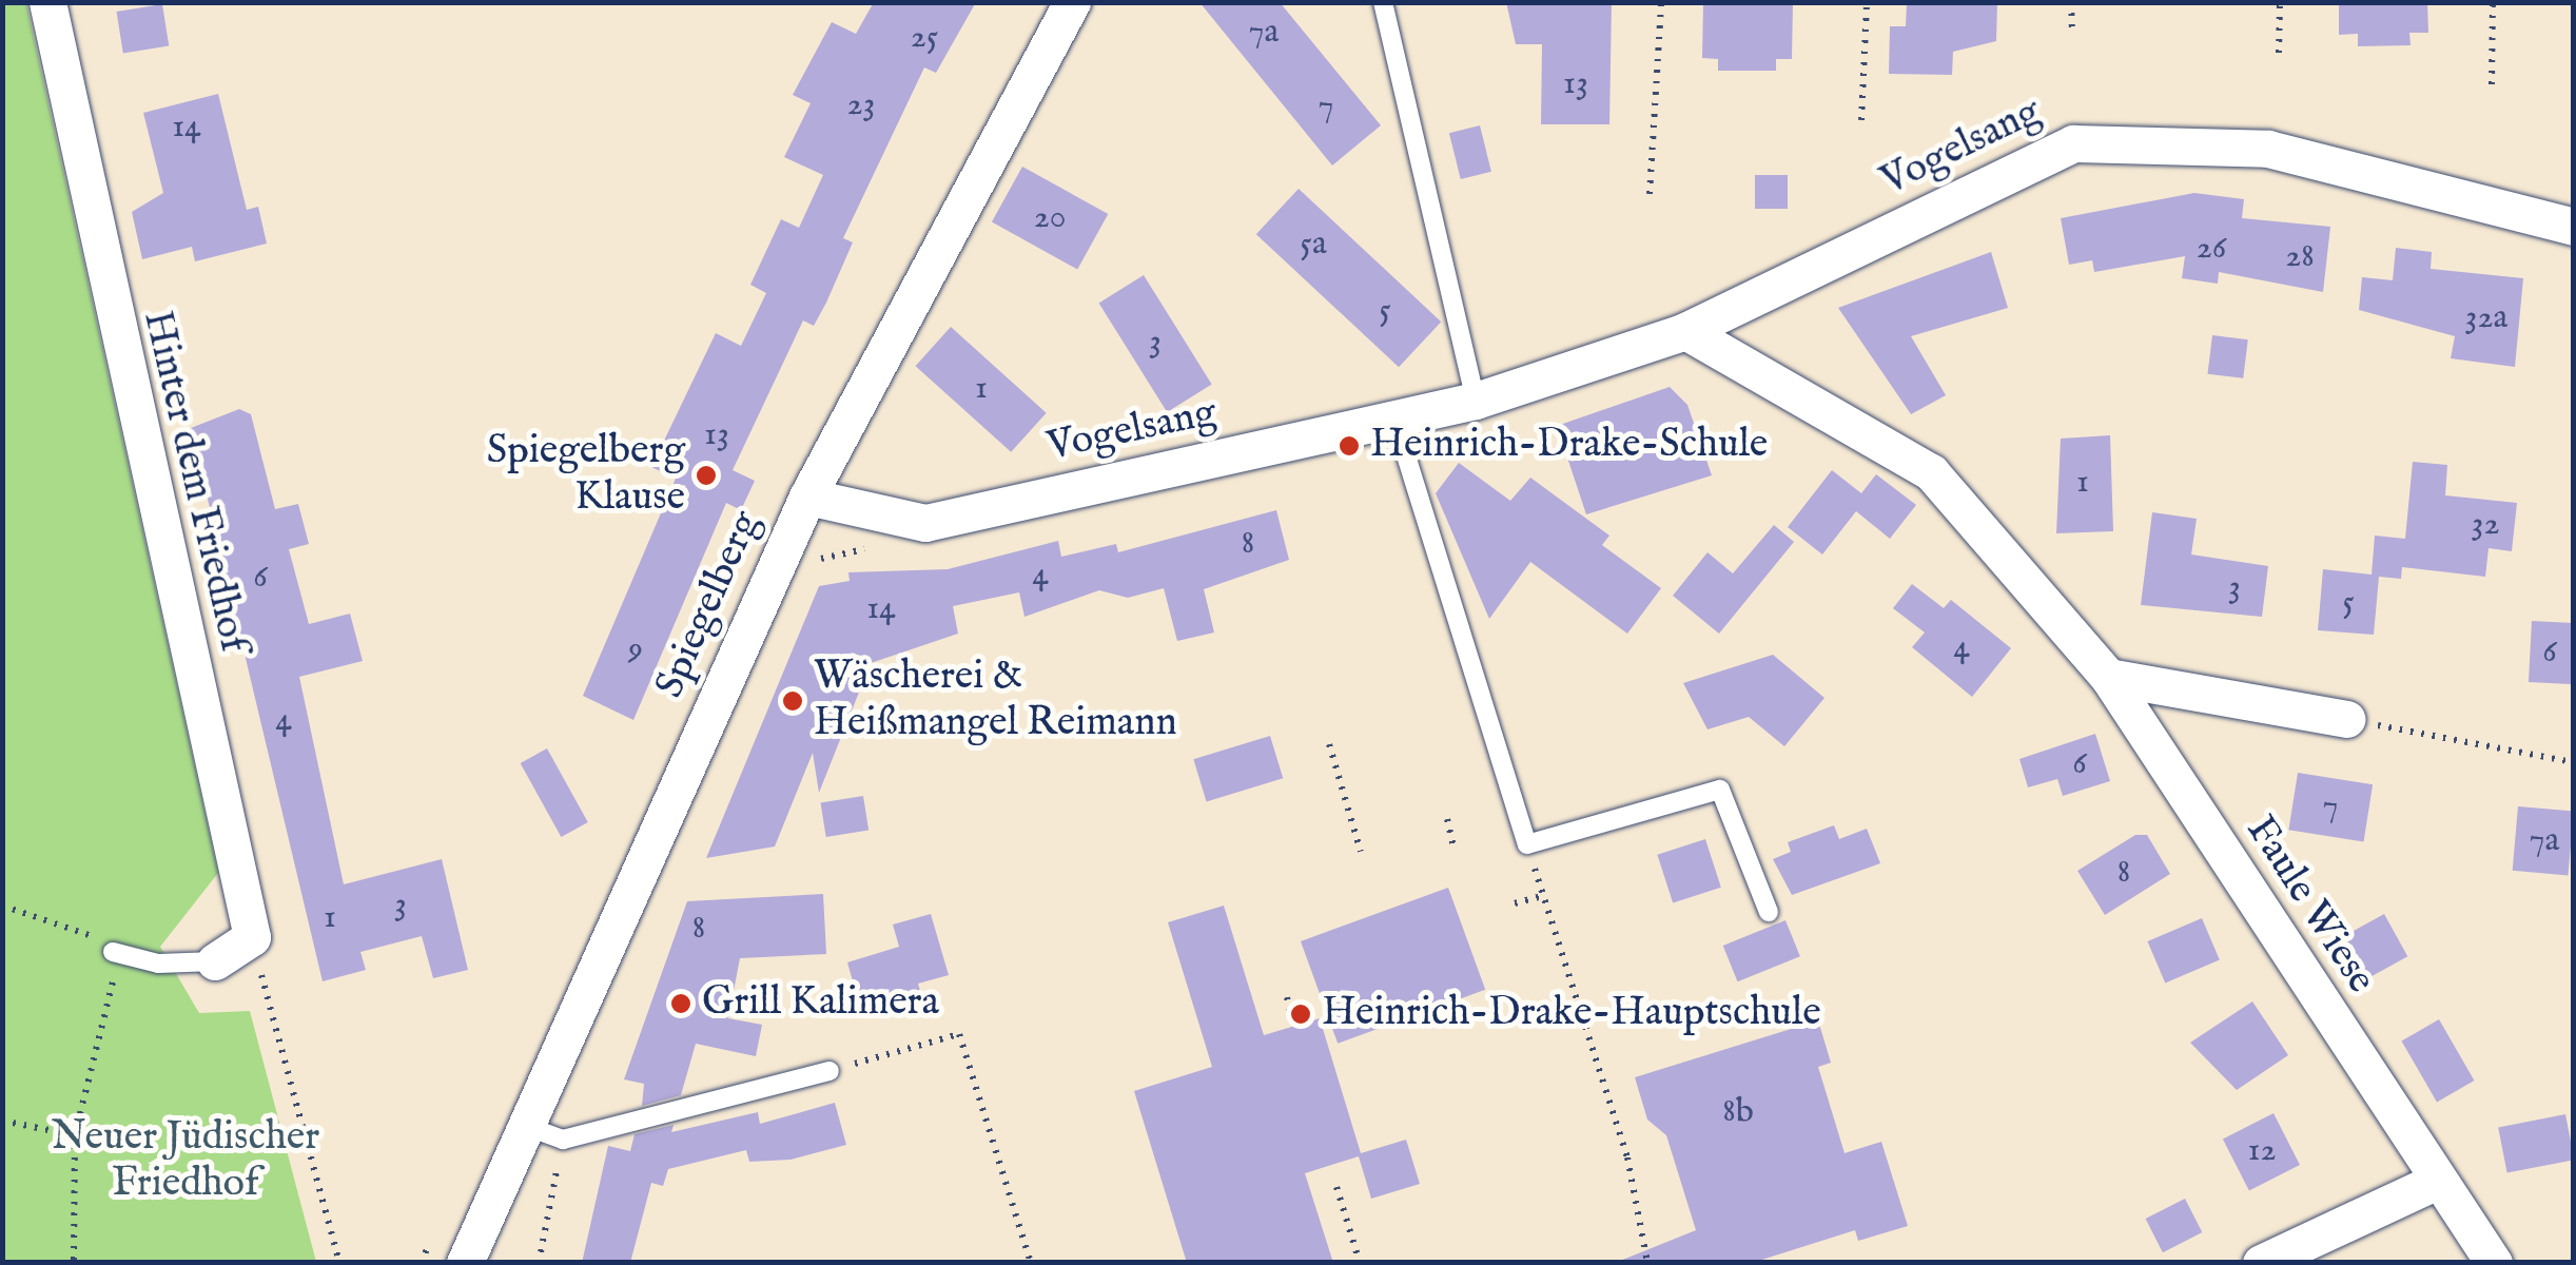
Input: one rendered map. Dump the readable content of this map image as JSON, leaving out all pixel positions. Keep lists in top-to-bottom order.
{
  "streets": {
    "street": [
      "Vogelsang",
      "Hinter dem Friedhof",
      "Spiegelberg",
      "Faule Wiese"
    ]
  },
  "crossings": [
    ["Vogelsang", "Spiegelberg"],
    ["Vogelsang", "Faule Wiese"]
  ],
  "parks": ["Neuer Jüdischer Friedhof"],
  "places": [
    "Heinrich-Drake-Schule",
    "Spiegelberg Klause",
    "Wäscherei & Heißmangel Reimann",
    "Grill Kalimera",
    "Heinrich-Drake-Hauptschule"
  ],
  "house_numbers": [
    "7a",
    "25",
    "13",
    "23",
    "7",
    "14",
    "20",
    "5a",
    "26",
    "28",
    "5",
    "32a",
    "3",
    "1",
    "13",
    "1",
    "32",
    "8",
    "4",
    "6",
    "3",
    "5",
    "14",
    "4",
    "9",
    "6",
    "4",
    "6",
    "7",
    "7a",
    "8",
    "3",
    "1",
    "8",
    "8b",
    "12"
  ]
}
